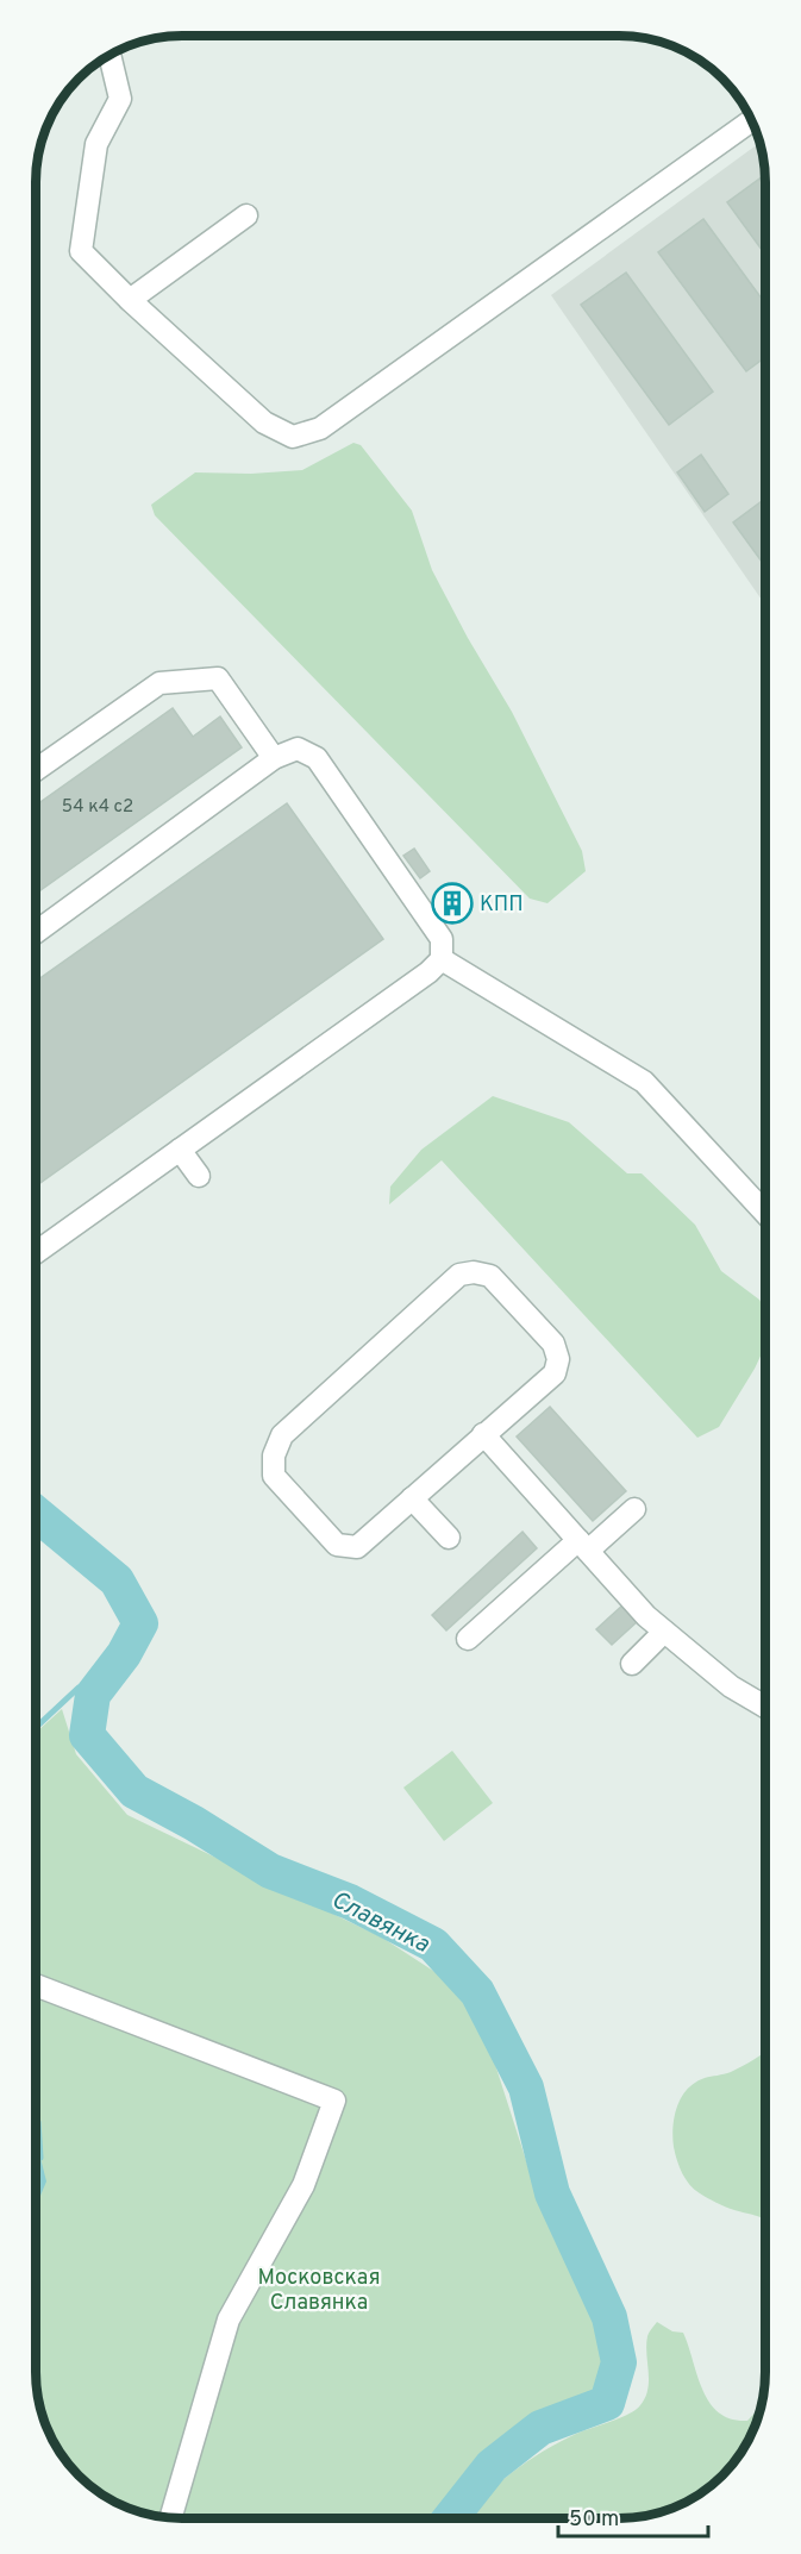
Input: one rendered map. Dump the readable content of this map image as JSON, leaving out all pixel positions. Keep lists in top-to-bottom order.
{
  "water": ["Славянка"],
  "parks": ["Московская Славянка"],
  "places": {
    "building": ["КПП"]
  },
  "house_numbers": ["54 к4 с2"],
  "scale_bar": "50 m"
}
